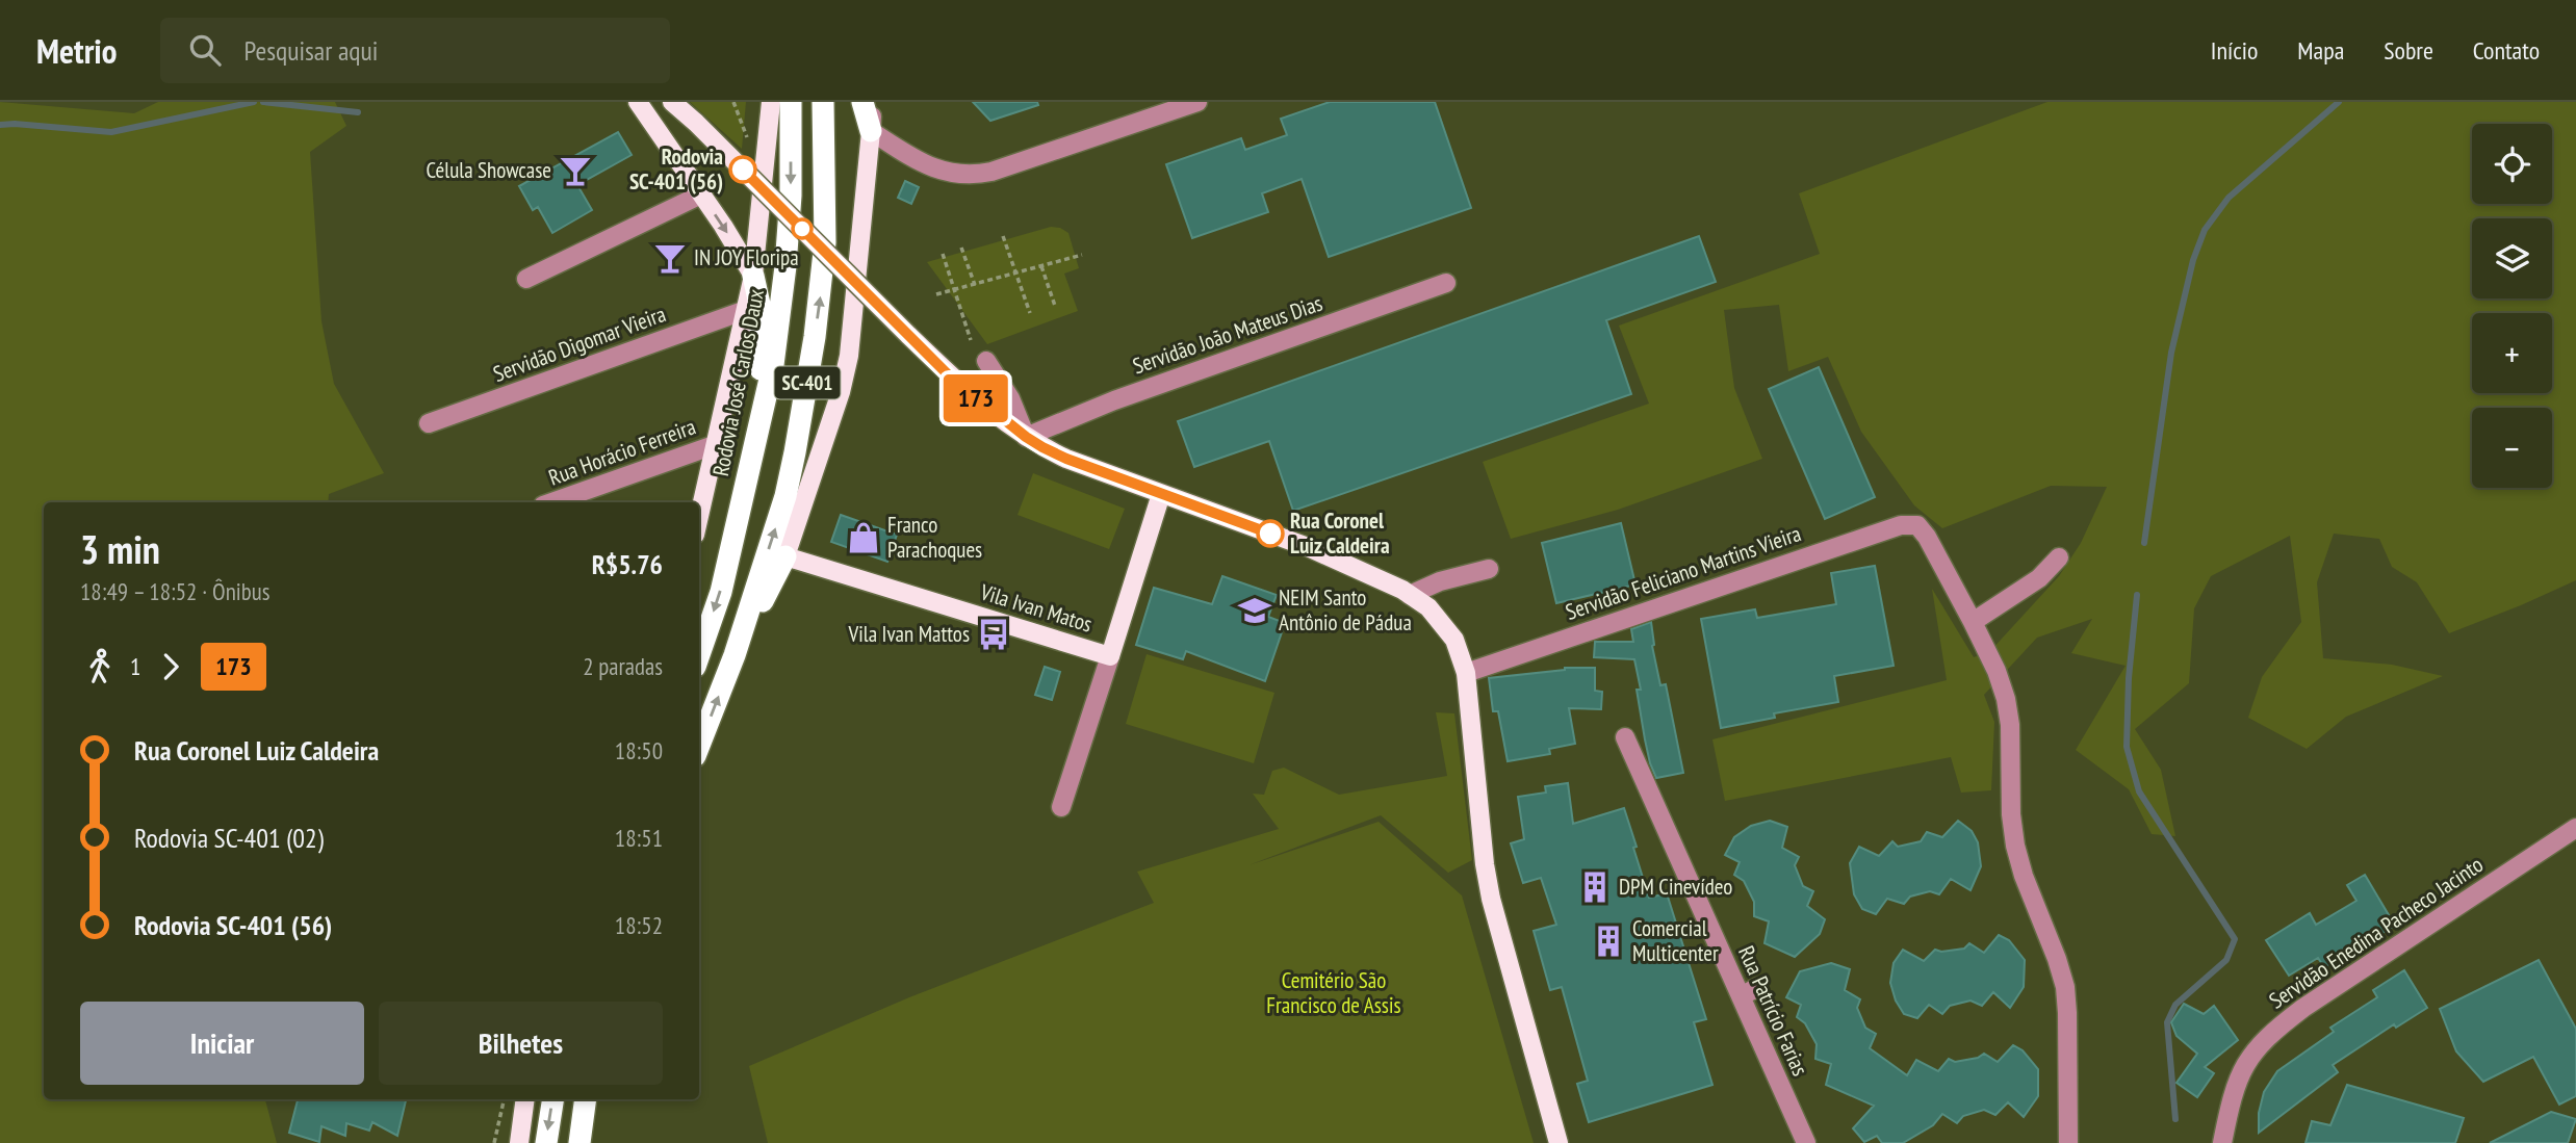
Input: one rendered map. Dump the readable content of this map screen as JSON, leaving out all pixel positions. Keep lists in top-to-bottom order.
{
  "streets": {
    "highway": ["Rodovia José Carlos Daux", "SC-401"],
    "main road": ["Vila Ivan Matos"],
    "street": [
      "Servidão João Mateus Dias",
      "Servidão Digomar Vieira",
      "Rua Horácio Ferreira",
      "Servidão Feliciano Martins Vieira",
      "Servidão Enedina Pacheco Jacinto",
      "Rua Patrício Farias"
    ]
  },
  "parks": ["Cemitério São Francisco de Assis"],
  "places": {
    "other": ["Rodovia SC-401 (56)", "Rua Coronel Luiz Caldeira"],
    "bar": ["Célula Showcase", "IN JOY Floripa"],
    "shop": ["Franco Parachoques"],
    "school or university": ["NEIM Santo Antônio de Pádua"],
    "bus stop": ["Vila Ivan Mattos"],
    "building": ["DPM Cinevídeo", "Comercial Multicenter"]
  },
  "lines": ["bus line 173"],
  "page": {
    "header": "Metrio",
    "search": "Pesquisar aqui",
    "nav": [
      "Início",
      "Mapa",
      "Sobre",
      "Contato"
    ],
    "on_map": "173",
    "map_buttons": ["+", "−"],
    "heading": ["3 min", "18:49 – 18:52 · Ônibus", "R$5.76"],
    "legs": ["1", "173", "2 paradas"],
    "list": [
      {
        "name": "Rua Coronel Luiz Caldeira",
        "value": "18:50"
      },
      {
        "name": "Rodovia SC-401 (02)",
        "value": "18:51"
      },
      {
        "name": "Rodovia SC-401 (56)",
        "value": "18:52"
      }
    ],
    "buttons": ["Iniciar", "Bilhetes"]
  }
}
